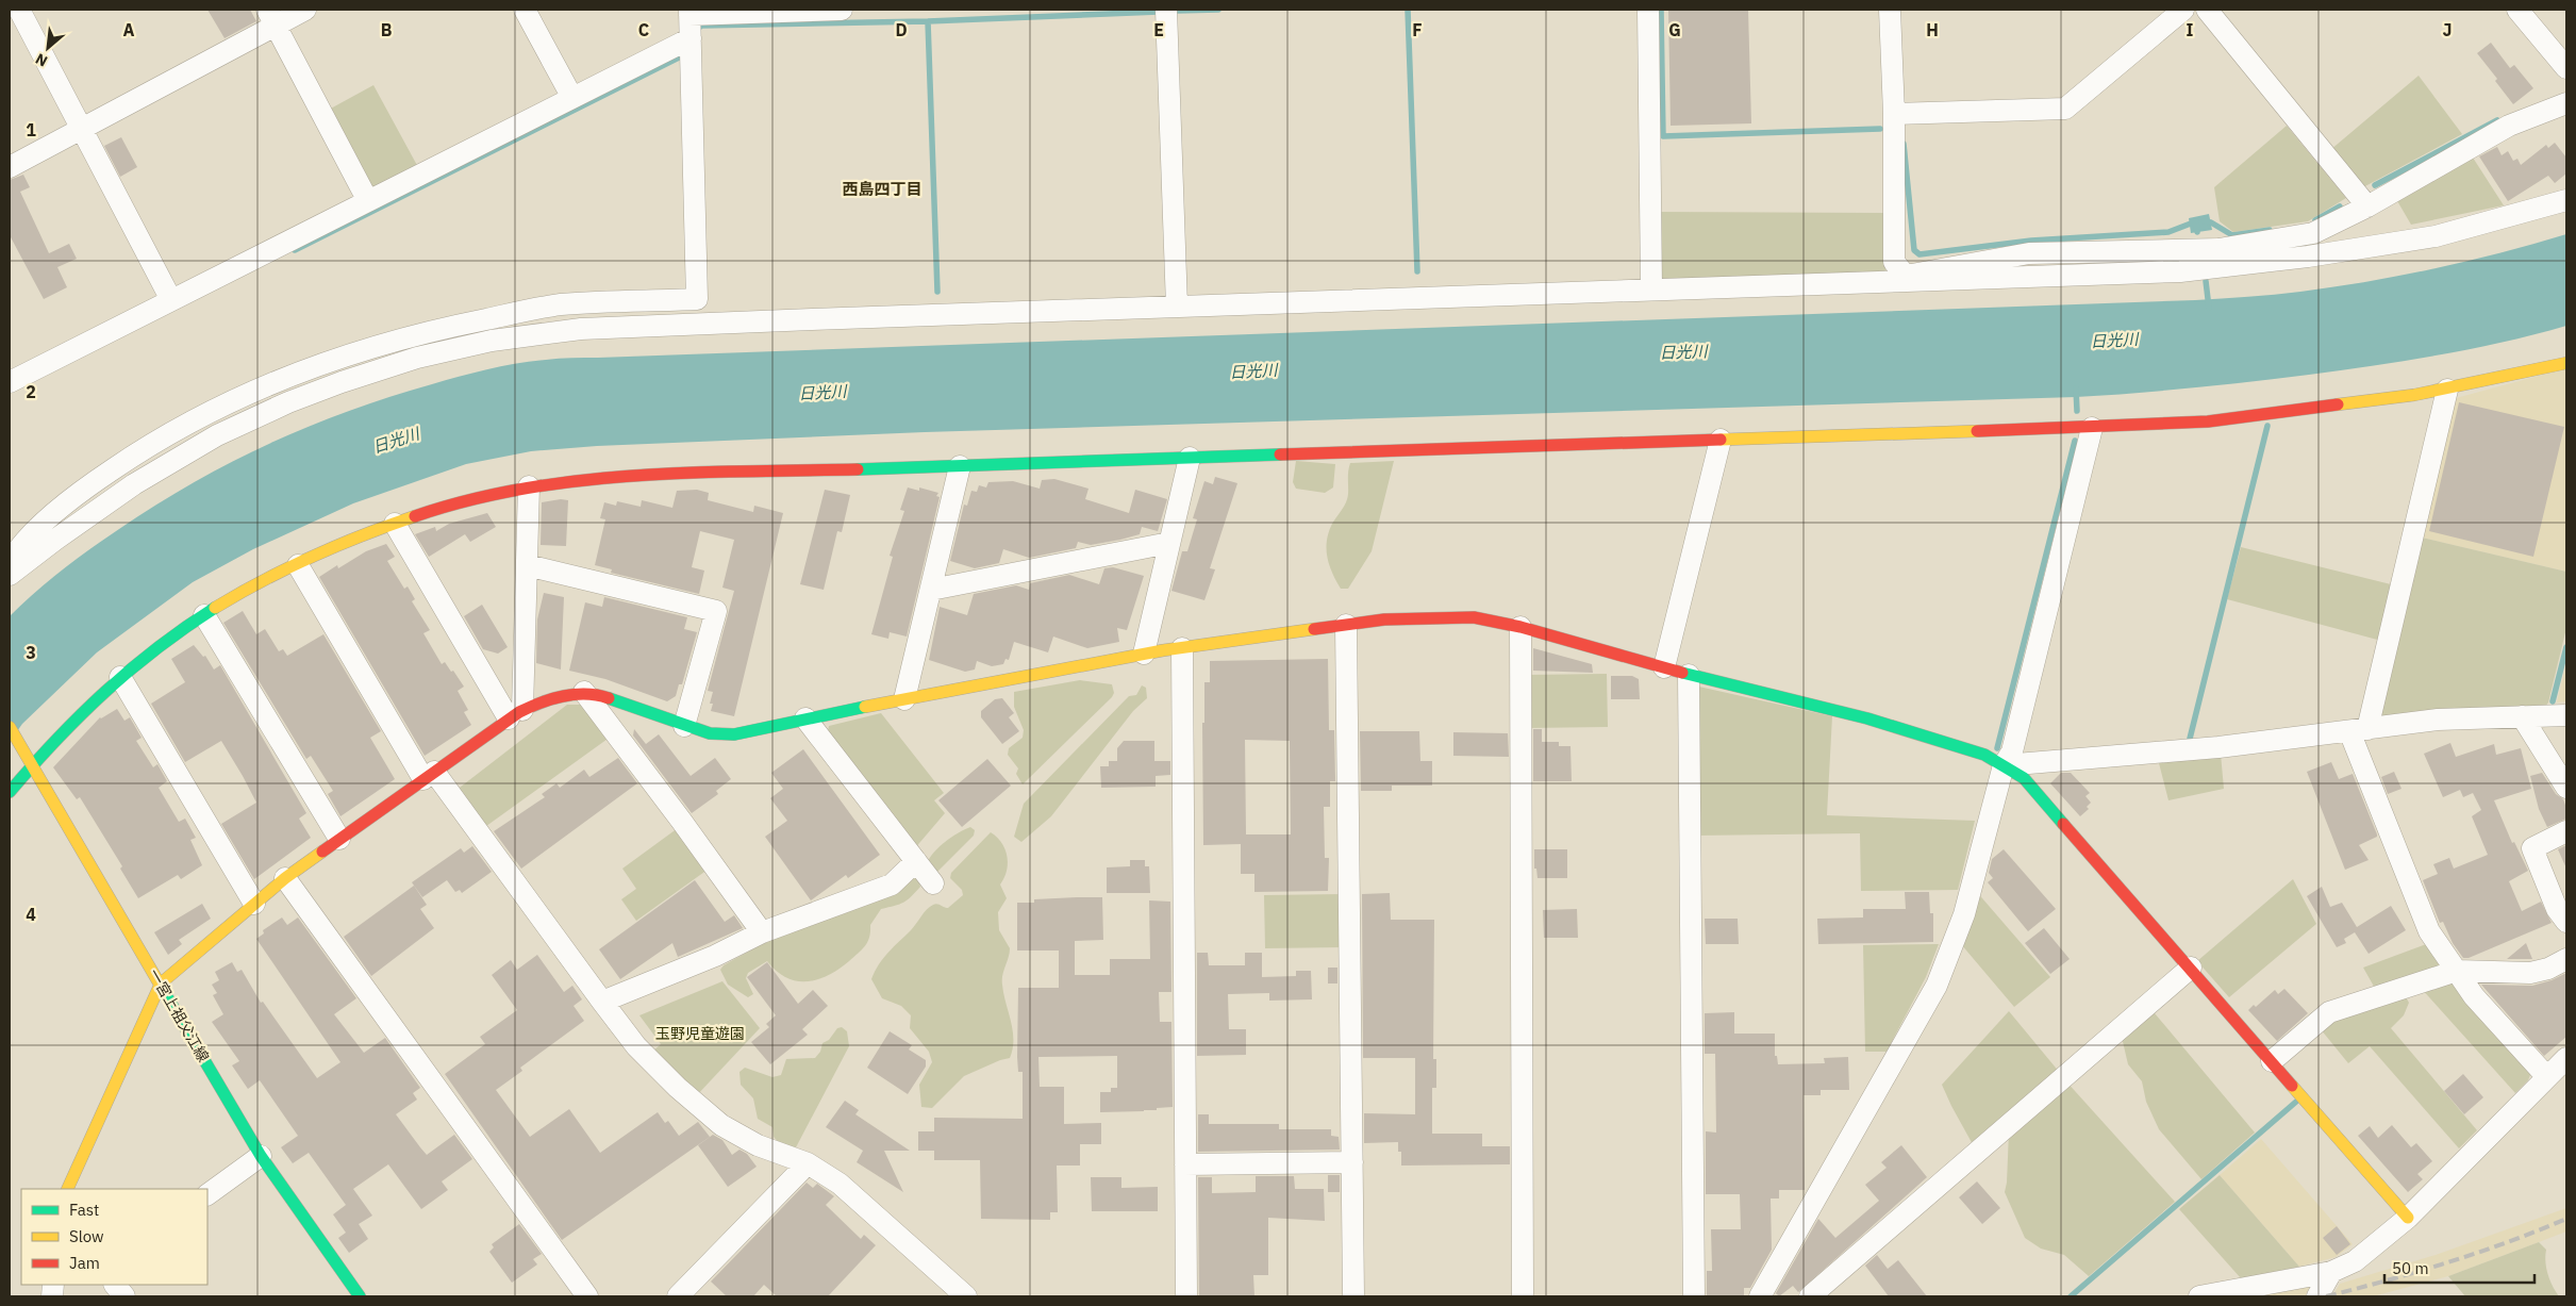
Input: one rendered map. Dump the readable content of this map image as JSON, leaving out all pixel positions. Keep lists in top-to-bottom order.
{
  "streets": {
    "street": ["一宮上祖父江線"]
  },
  "districts": ["西島四丁目"],
  "water": ["日光川"],
  "parks": ["玉野児童遊園"],
  "legend": ["Fast", "Slow", "Jam"],
  "scale_bar": "50 m",
  "north": "bottom left",
  "grid": {
    "columns": [
      "A",
      "B",
      "C",
      "D",
      "E",
      "F",
      "G",
      "H",
      "I",
      "J"
    ],
    "rows": [
      "1",
      "2",
      "3",
      "4"
    ]
  }
}
